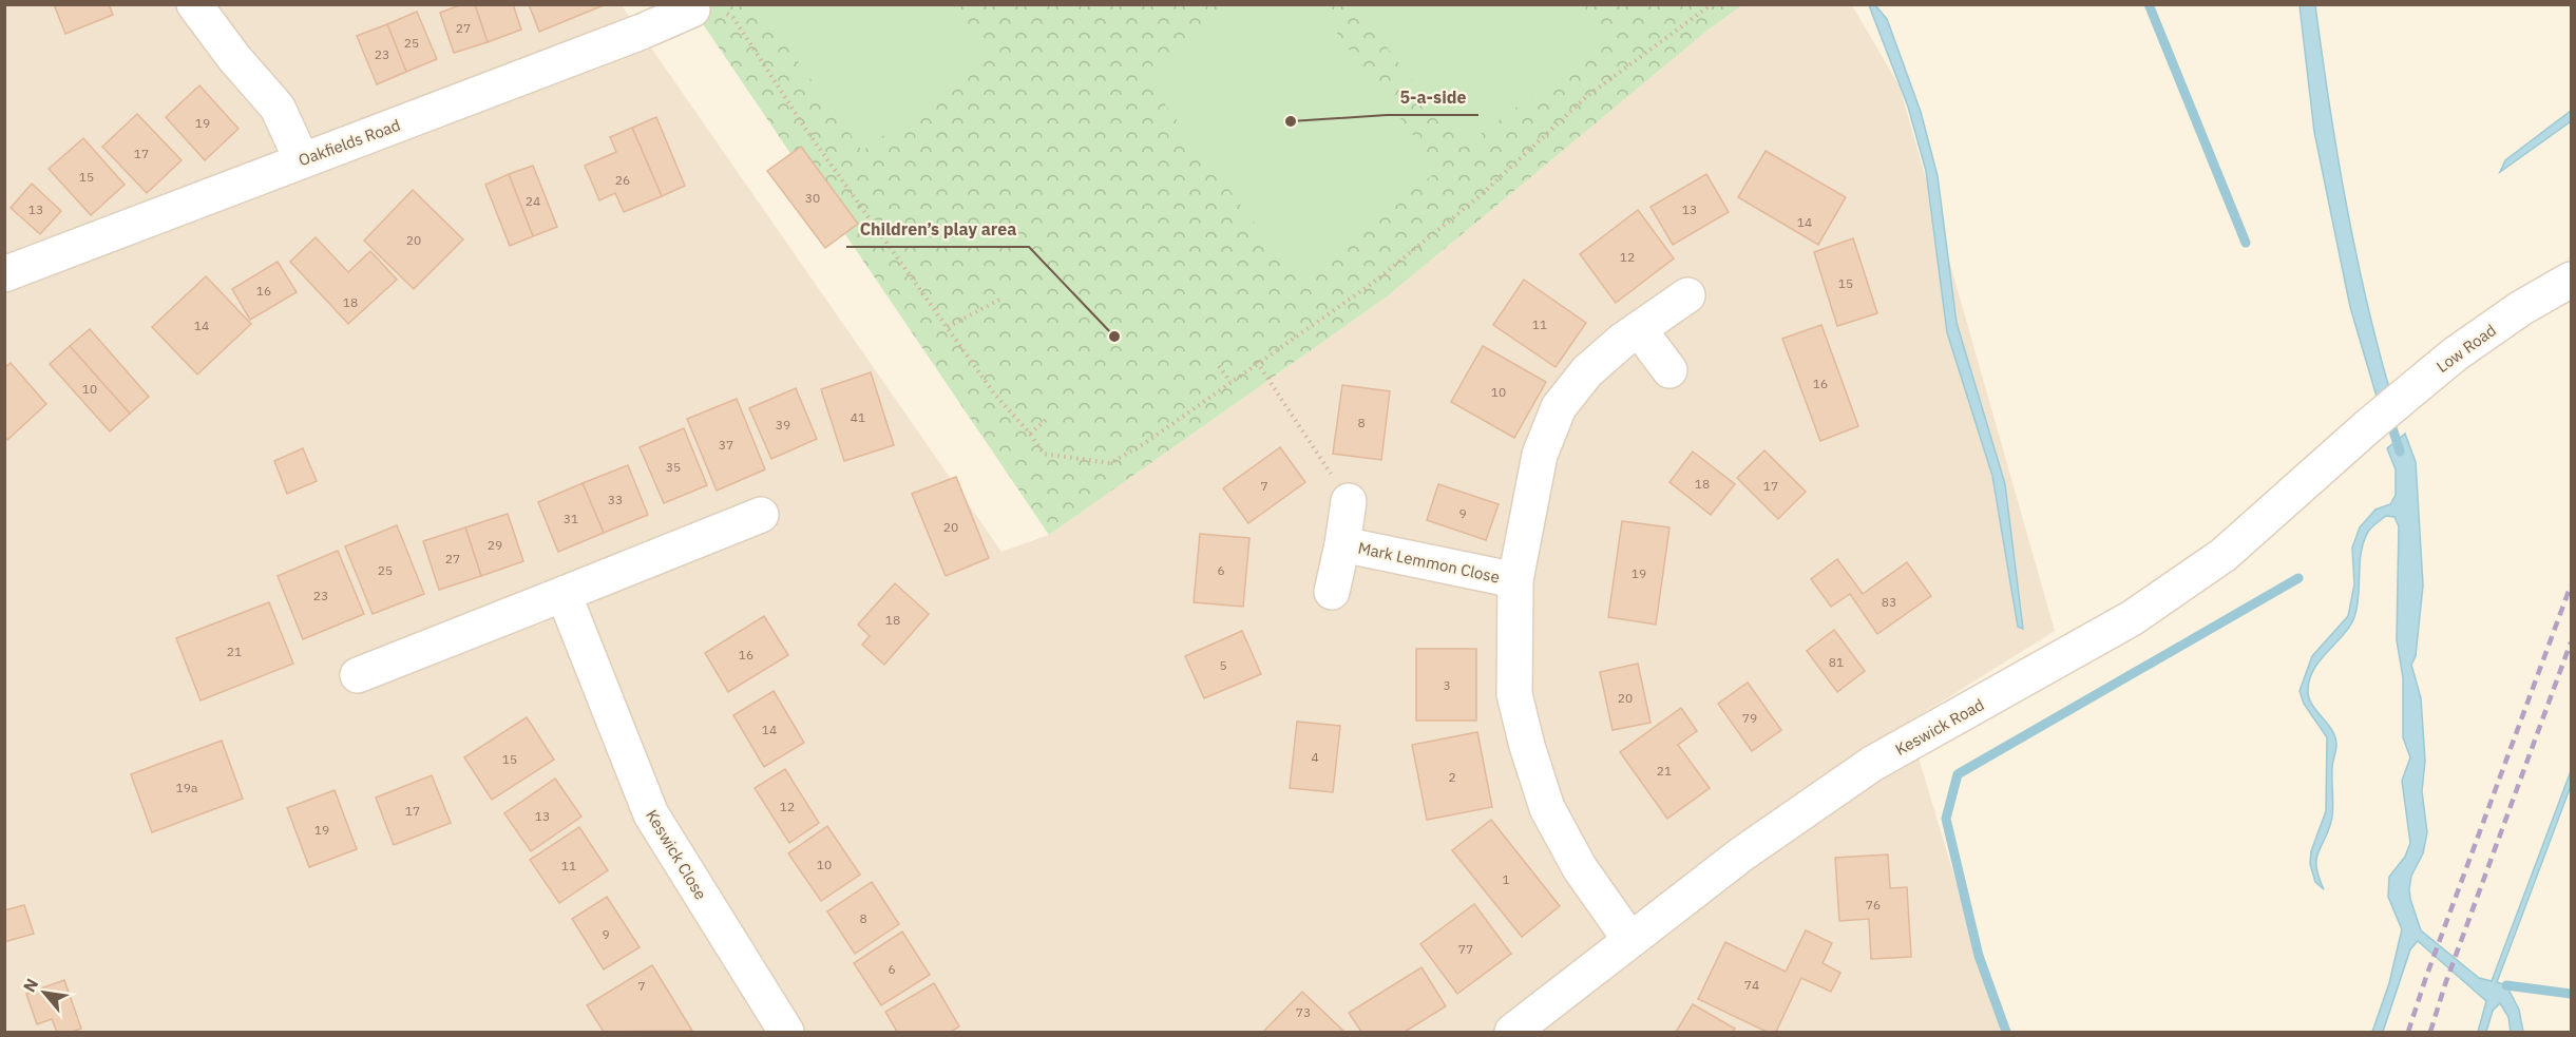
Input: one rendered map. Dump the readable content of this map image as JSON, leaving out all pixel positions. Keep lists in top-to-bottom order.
{
  "streets": {
    "street": [
      "Oakfields Road",
      "Low Road",
      "Mark Lemmon Close",
      "Keswick Road",
      "Keswick Close"
    ]
  },
  "crossings": [
    ["Low Road", "Keswick Road"],
    ["Mark Lemmon Close", "Keswick Road"]
  ],
  "places": ["5-a-side", "Children’s play area"],
  "house_numbers": [
    "27",
    "25",
    "23",
    "19",
    "17",
    "15",
    "26",
    "30",
    "24",
    "13",
    "13",
    "14",
    "20",
    "12",
    "15",
    "16",
    "18",
    "11",
    "14",
    "16",
    "10",
    "10",
    "41",
    "8",
    "39",
    "37",
    "35",
    "18",
    "7",
    "17",
    "33",
    "9",
    "31",
    "20",
    "29",
    "27",
    "25",
    "6",
    "19",
    "23",
    "83",
    "18",
    "21",
    "16",
    "81",
    "5",
    "3",
    "20",
    "79",
    "14",
    "4",
    "15",
    "21",
    "2",
    "19a",
    "12",
    "17",
    "13",
    "19",
    "10",
    "11",
    "1",
    "76",
    "8",
    "9",
    "77",
    "6",
    "74",
    "7",
    "73"
  ],
  "north": "top left"
}
